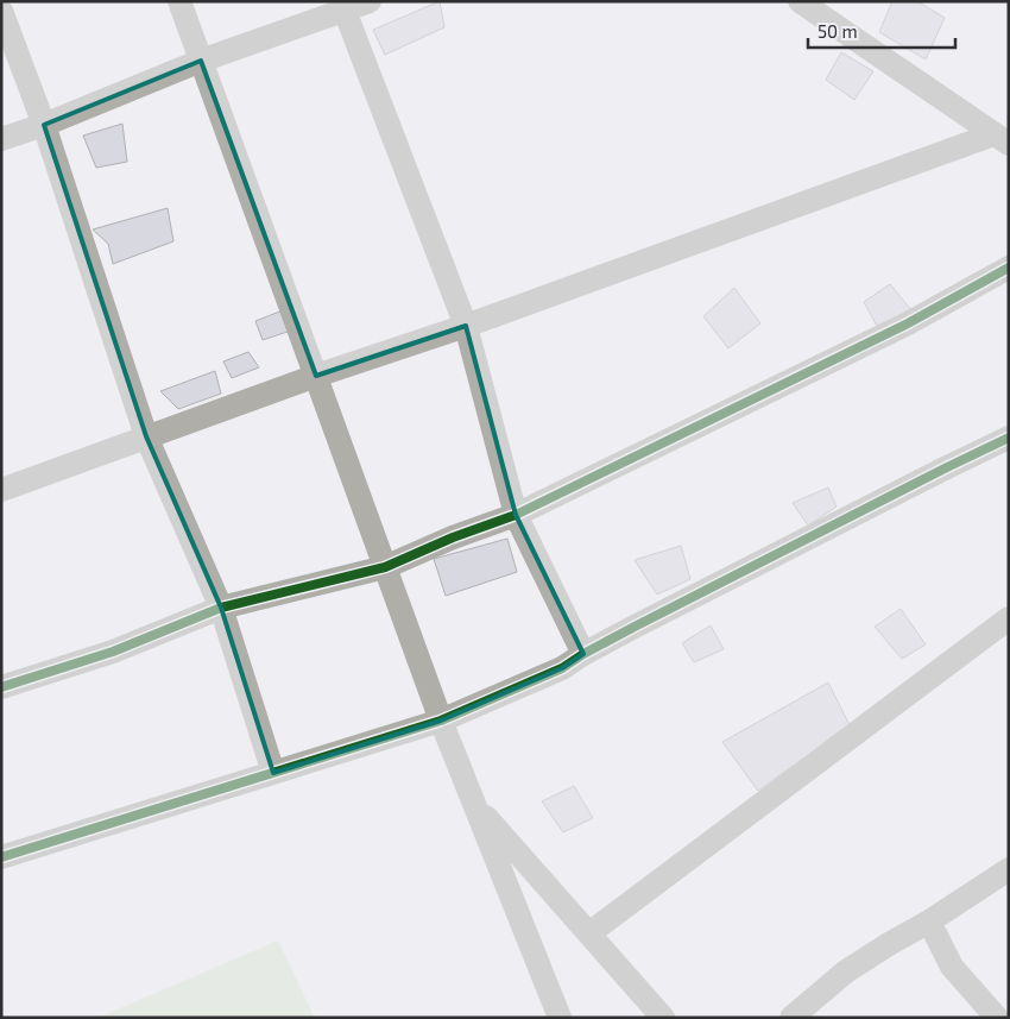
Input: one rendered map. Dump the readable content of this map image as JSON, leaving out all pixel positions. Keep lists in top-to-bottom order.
{
  "scale_bar": "50 m"
}
